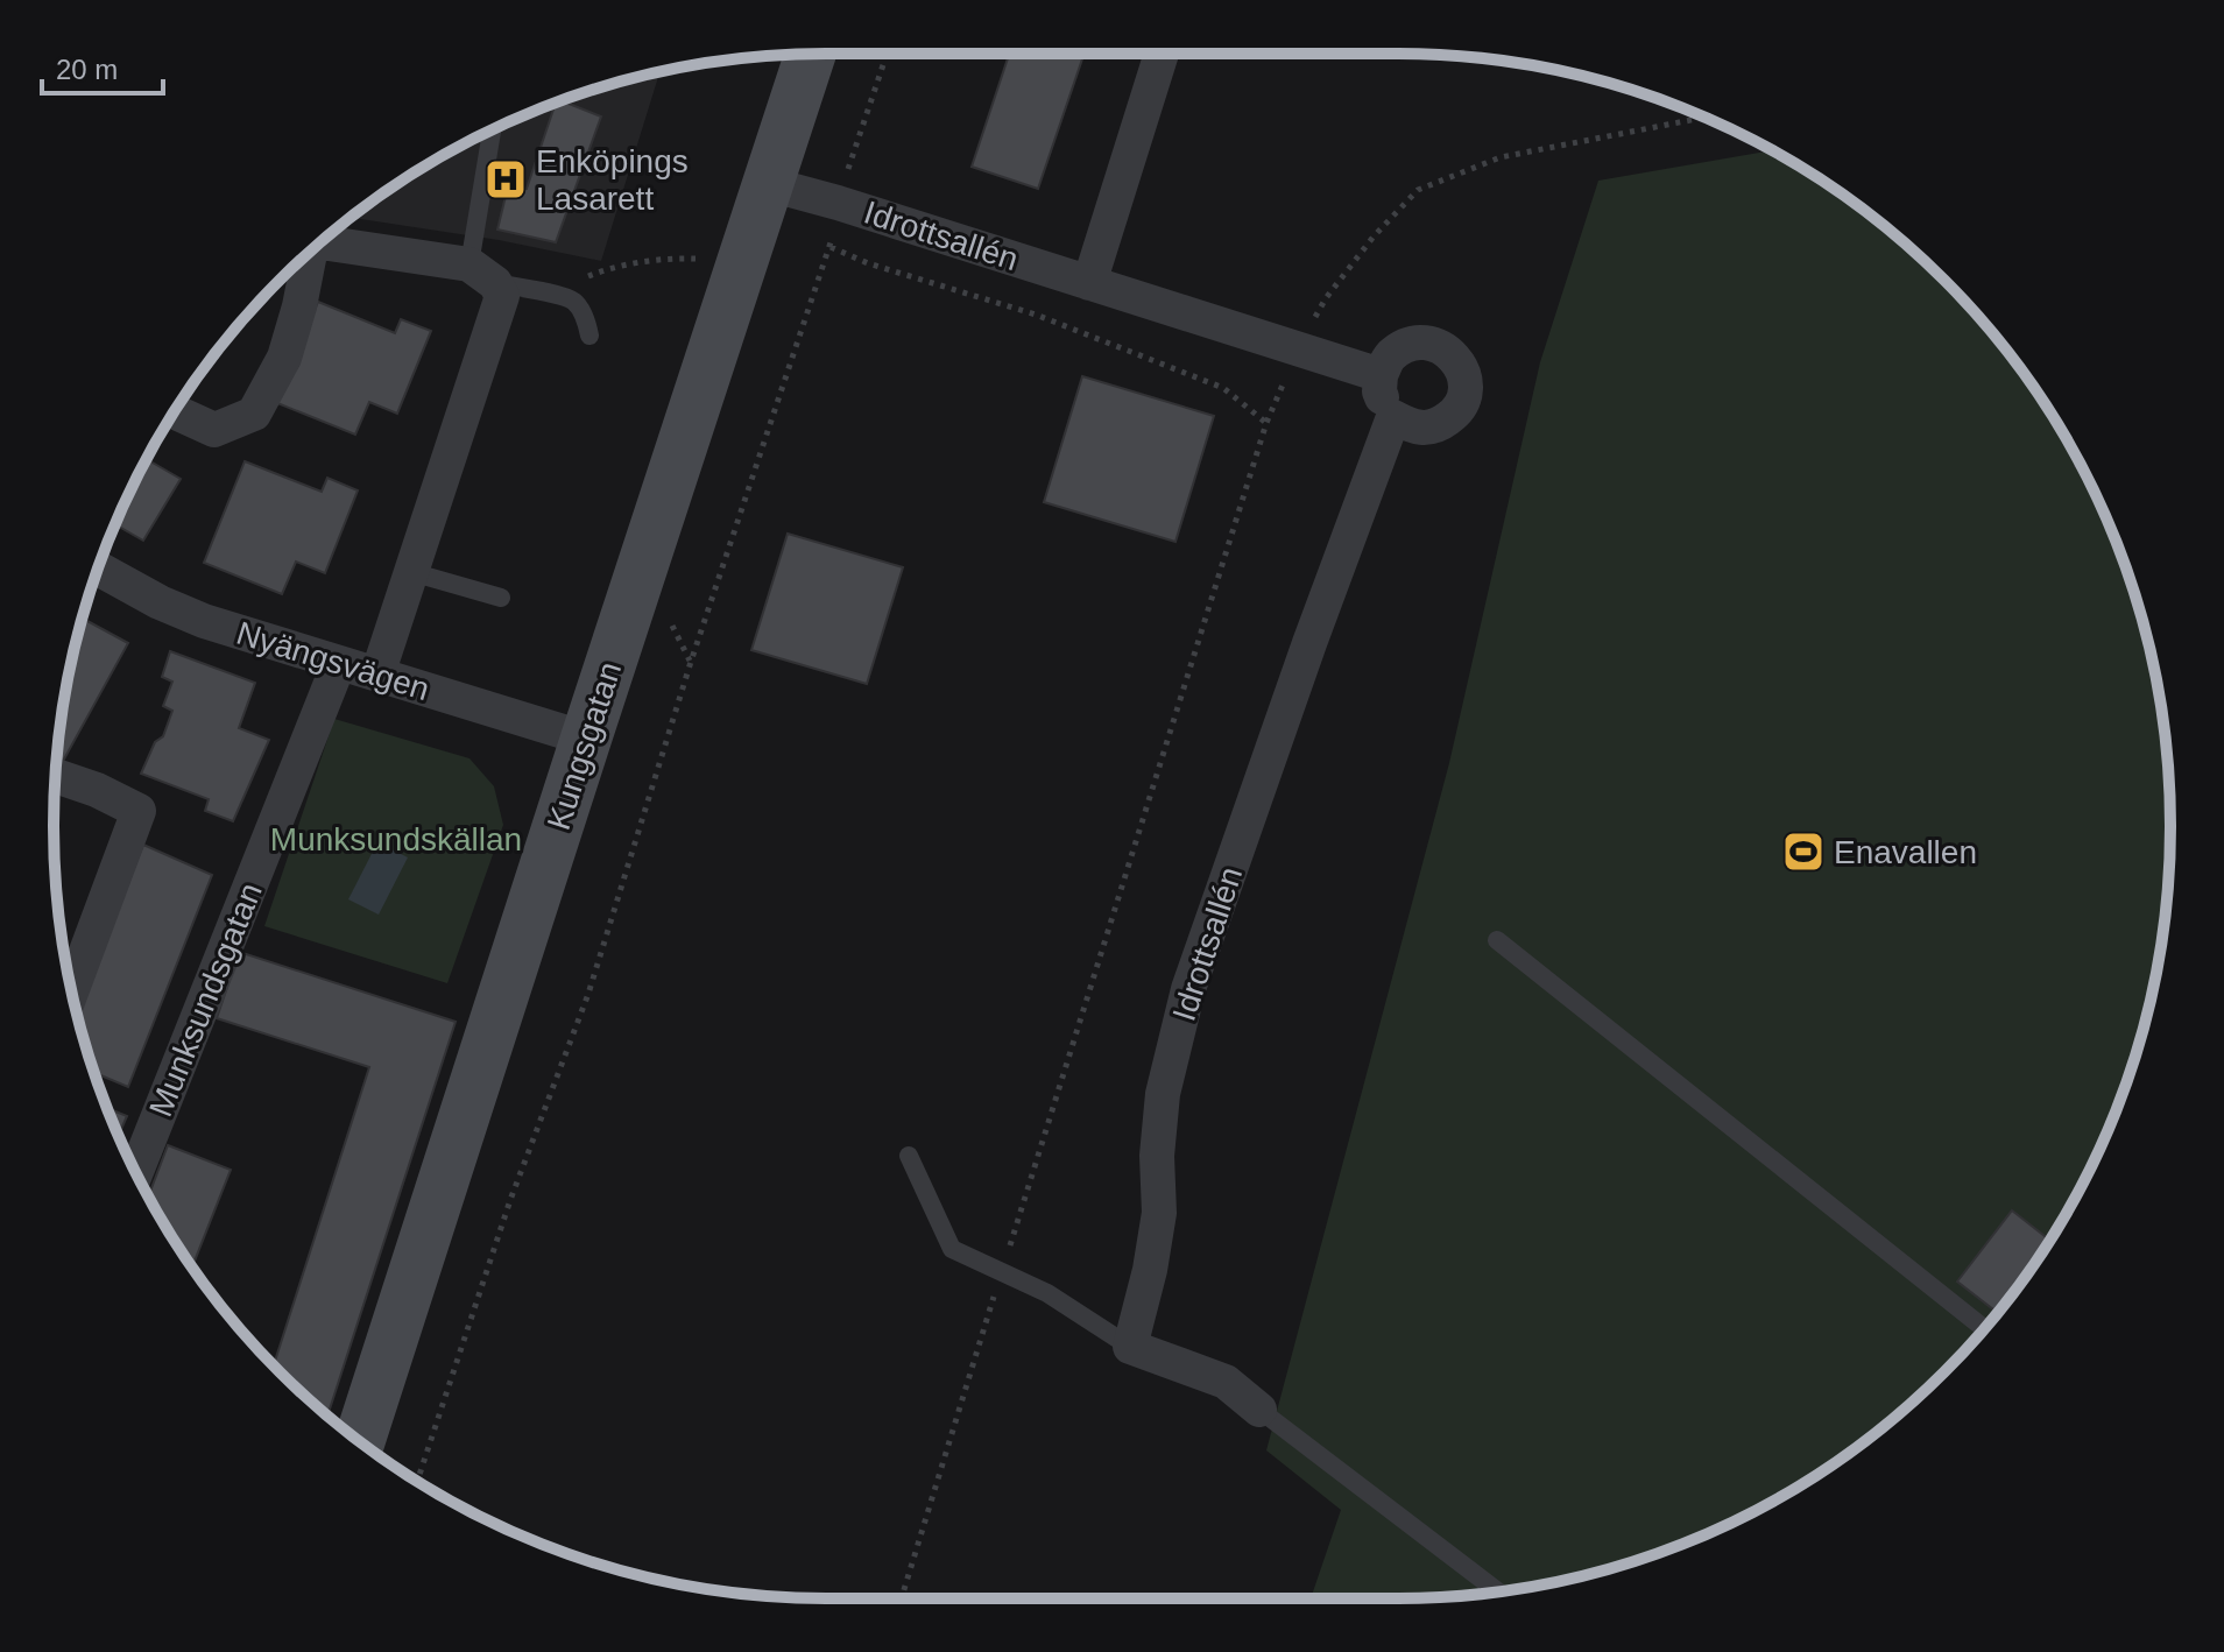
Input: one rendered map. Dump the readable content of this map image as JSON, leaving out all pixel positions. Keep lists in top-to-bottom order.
{
  "streets": {
    "street": [
      "Idrottsallén",
      "Nyängsvägen",
      "Kungsgatan",
      "Munksundsgatan"
    ]
  },
  "crossings": [
    ["Idrottsallén", "Kungsgatan"],
    ["Nyängsvägen", "Kungsgatan"],
    ["Nyängsvägen", "Munksundsgatan"]
  ],
  "parks": ["Munksundskällan"],
  "places": {
    "hospital": ["Enköpings Lasarett"],
    "sports": ["Enavallen"]
  },
  "scale_bar": "20 m"
}
